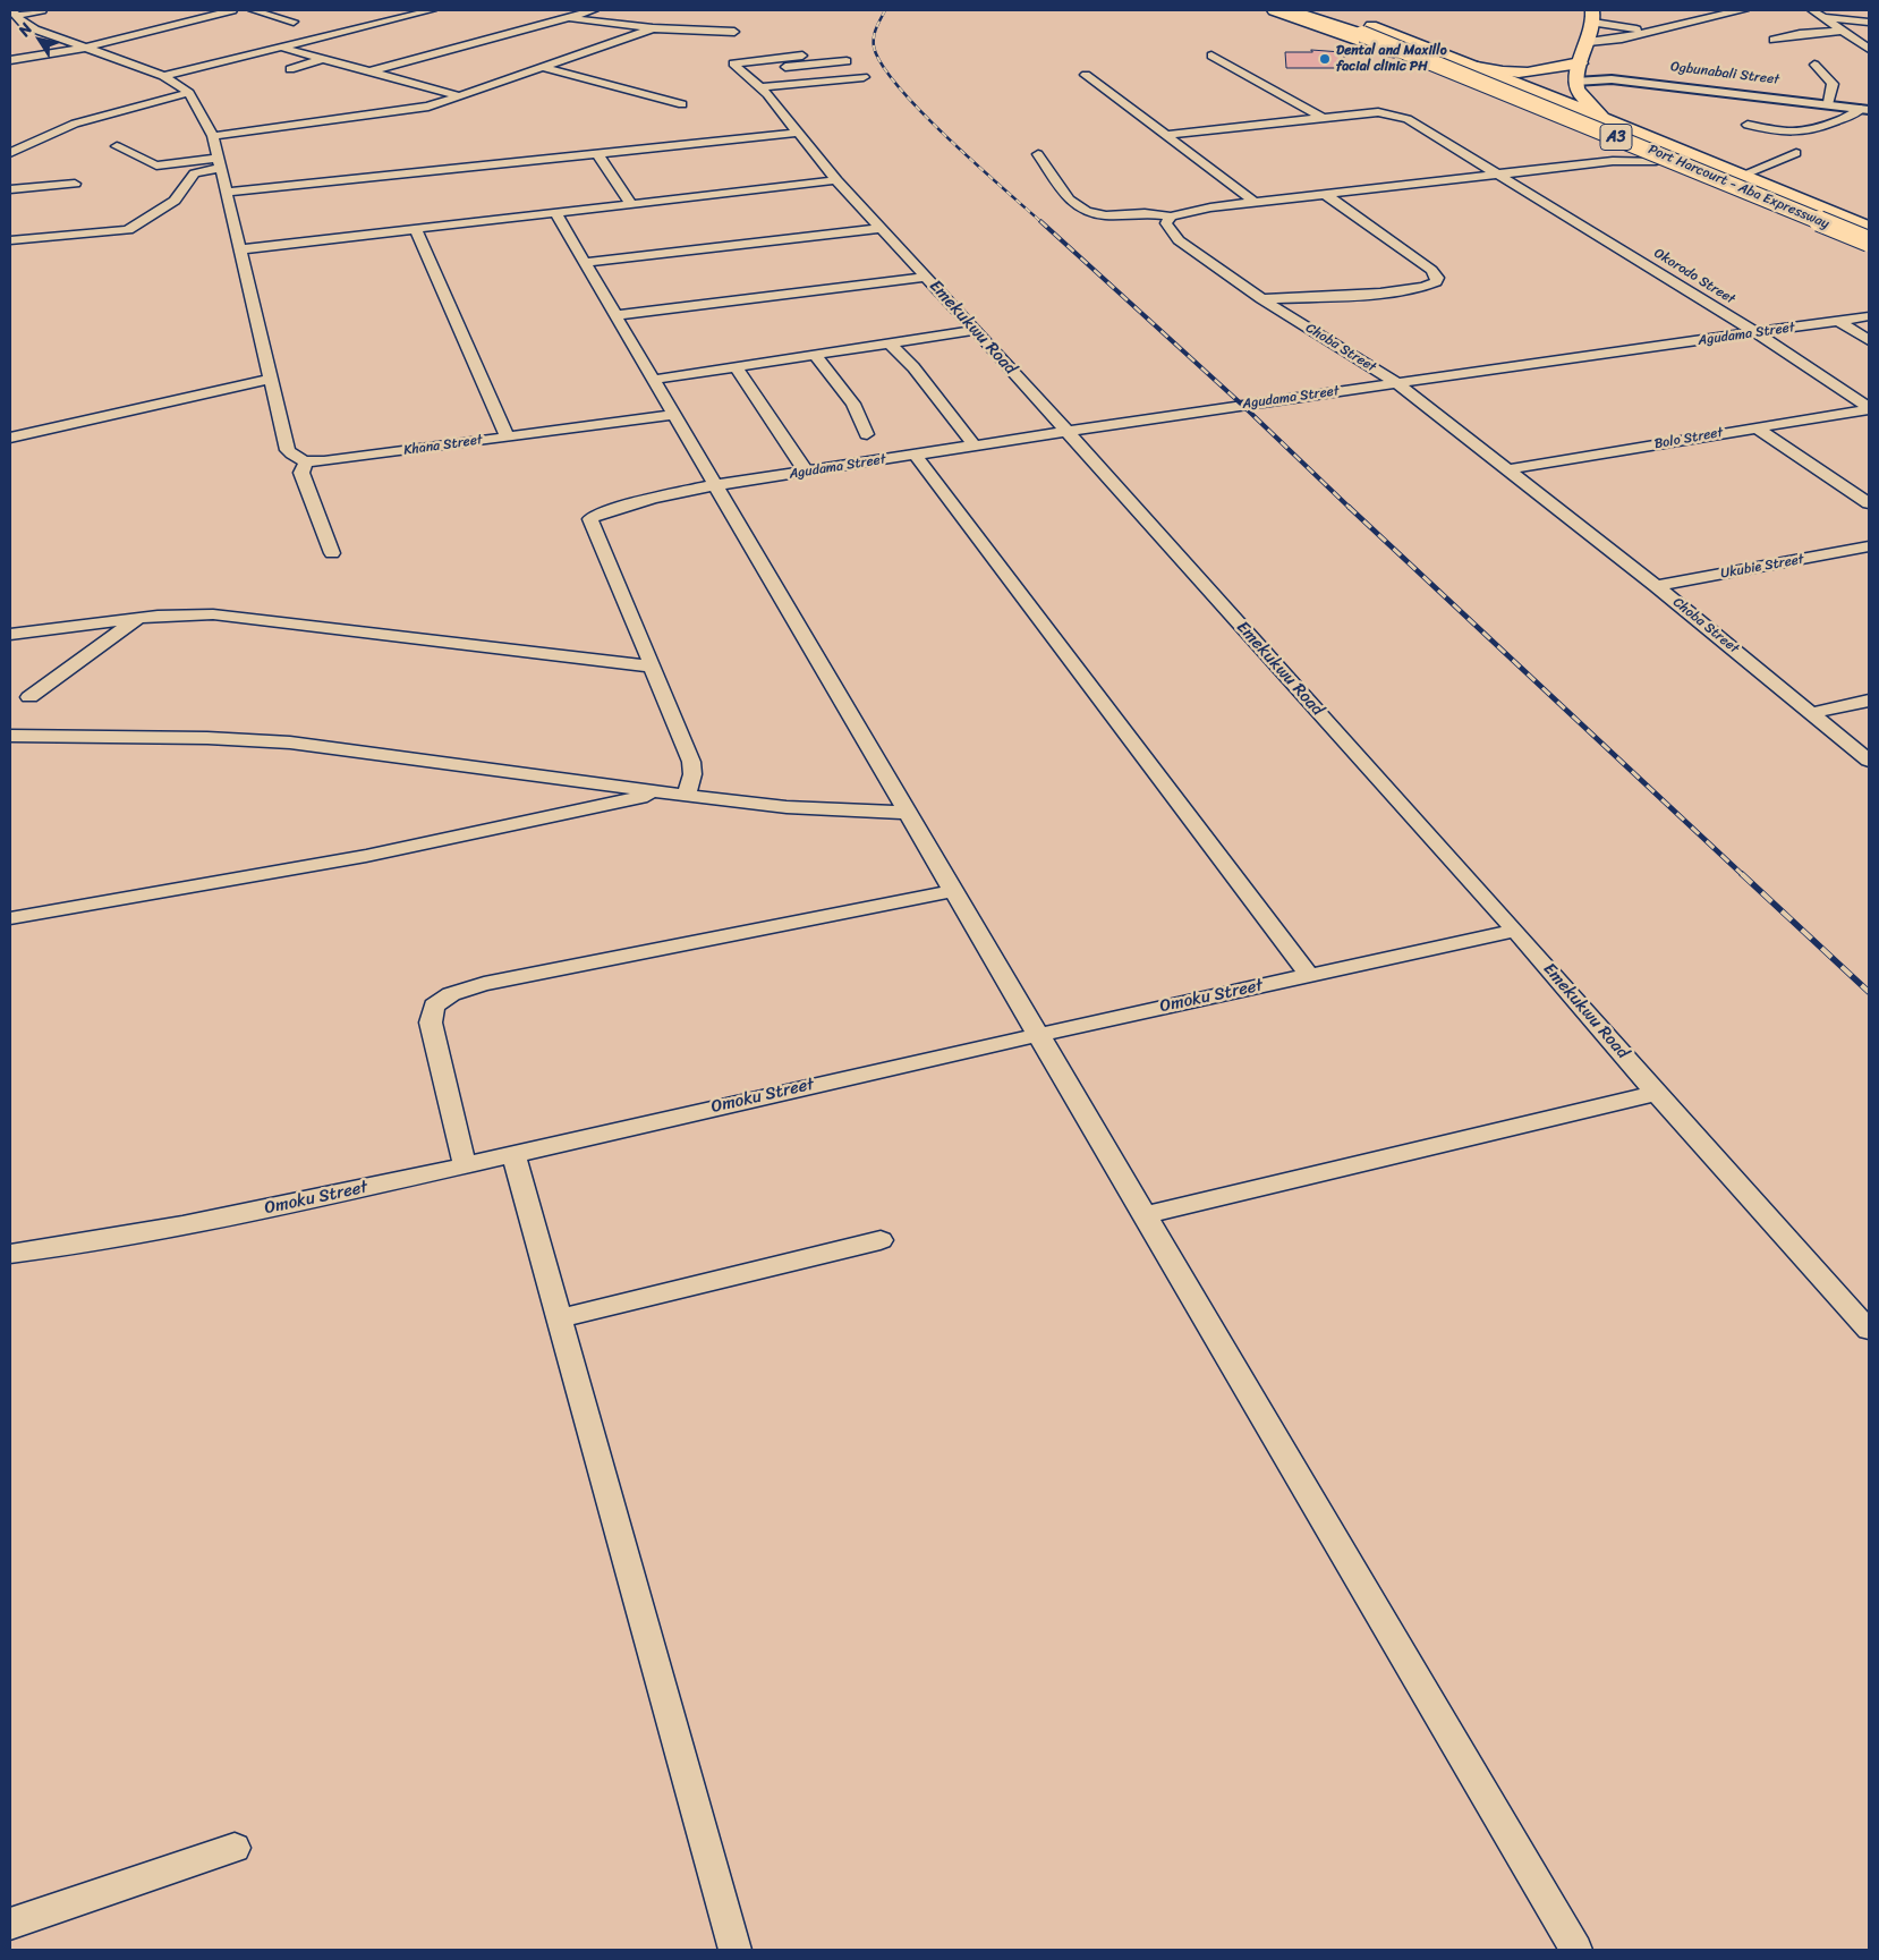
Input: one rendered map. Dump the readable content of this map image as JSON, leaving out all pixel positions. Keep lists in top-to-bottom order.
{
  "streets": {
    "main road": ["A3", "Port Harcourt - Aba Expressway"],
    "street": [
      "Ogbunabali Street",
      "Okorodo Street",
      "Emekukwu Road",
      "Agudama Street",
      "Choba Street",
      "Bolo Street",
      "Khana Street",
      "Ukubie Street",
      "Omoku Street"
    ]
  },
  "crossings": [
    ["Okorodo Street", "Agudama Street"],
    ["Okorodo Street", "Bolo Street"],
    ["Emekukwu Road", "Agudama Street"],
    ["Emekukwu Road", "Omoku Street"],
    ["Agudama Street", "Choba Street"],
    ["Choba Street", "Bolo Street"],
    ["Choba Street", "Ukubie Street"]
  ],
  "places": ["Dental and Maxillo facial clinic PH"],
  "north": "top left"
}
